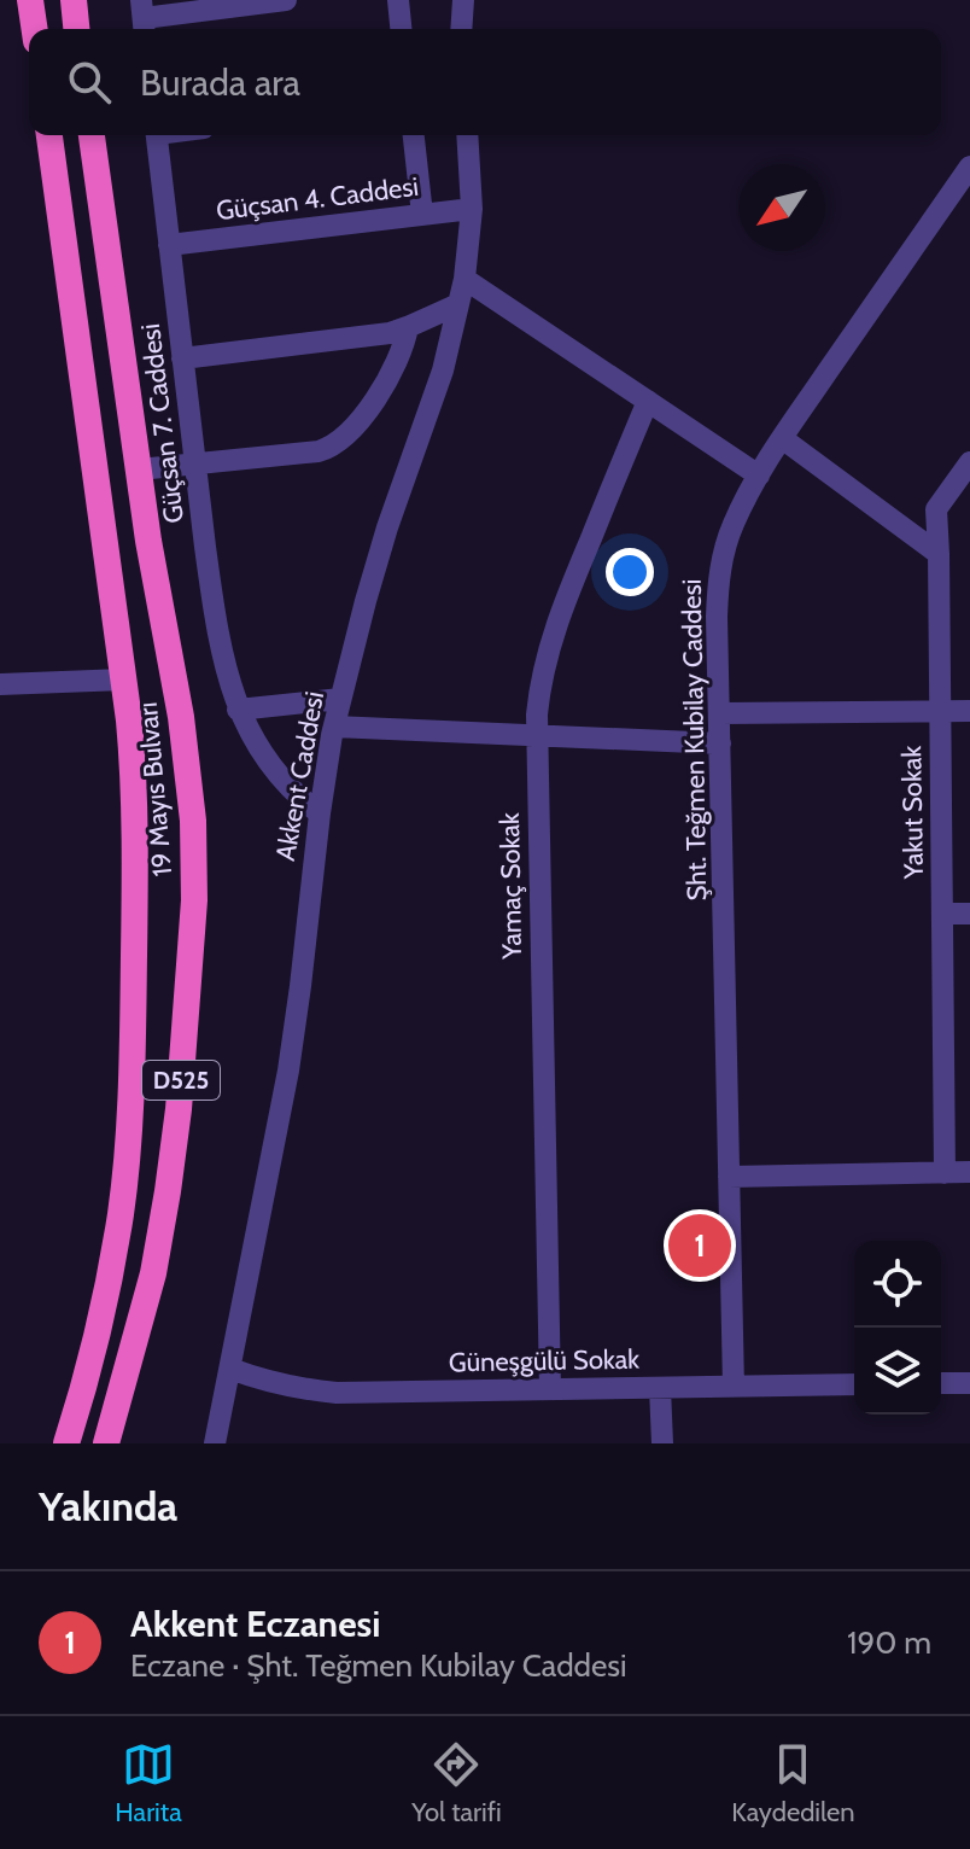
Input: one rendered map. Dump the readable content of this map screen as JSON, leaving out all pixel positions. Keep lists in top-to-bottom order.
{
  "streets": {
    "highway": ["19 Mayıs Bulvarı", "D525"],
    "street": [
      "Güçsan 4. Caddesi",
      "Güçsan 7. Caddesi",
      "Şht. Teğmen Kubilay Caddesi",
      "Akkent Caddesi",
      "Yakut Sokak",
      "Yamaç Sokak",
      "Güneşgülü Sokak"
    ]
  },
  "crossings": [
    ["Güçsan 4. Caddesi", "Güçsan 7. Caddesi"],
    ["Güçsan 4. Caddesi", "Akkent Caddesi"],
    ["Güçsan 7. Caddesi", "Akkent Caddesi"],
    ["Şht. Teğmen Kubilay Caddesi", "Güneşgülü Sokak"],
    ["Akkent Caddesi", "Güneşgülü Sokak"],
    ["Yamaç Sokak", "Güneşgülü Sokak"]
  ],
  "north": "bottom left",
  "page": {
    "search": "Burada ara",
    "pins": "1",
    "heading": "Yakında",
    "list": [
      {
        "mark": "1",
        "name": "Akkent Eczanesi",
        "note": "Eczane · Şht. Teğmen Kubilay Caddesi",
        "value": "190 m"
      }
    ],
    "nav": ["Harita", "Yol tarifi", "Kaydedilen"]
  }
}
